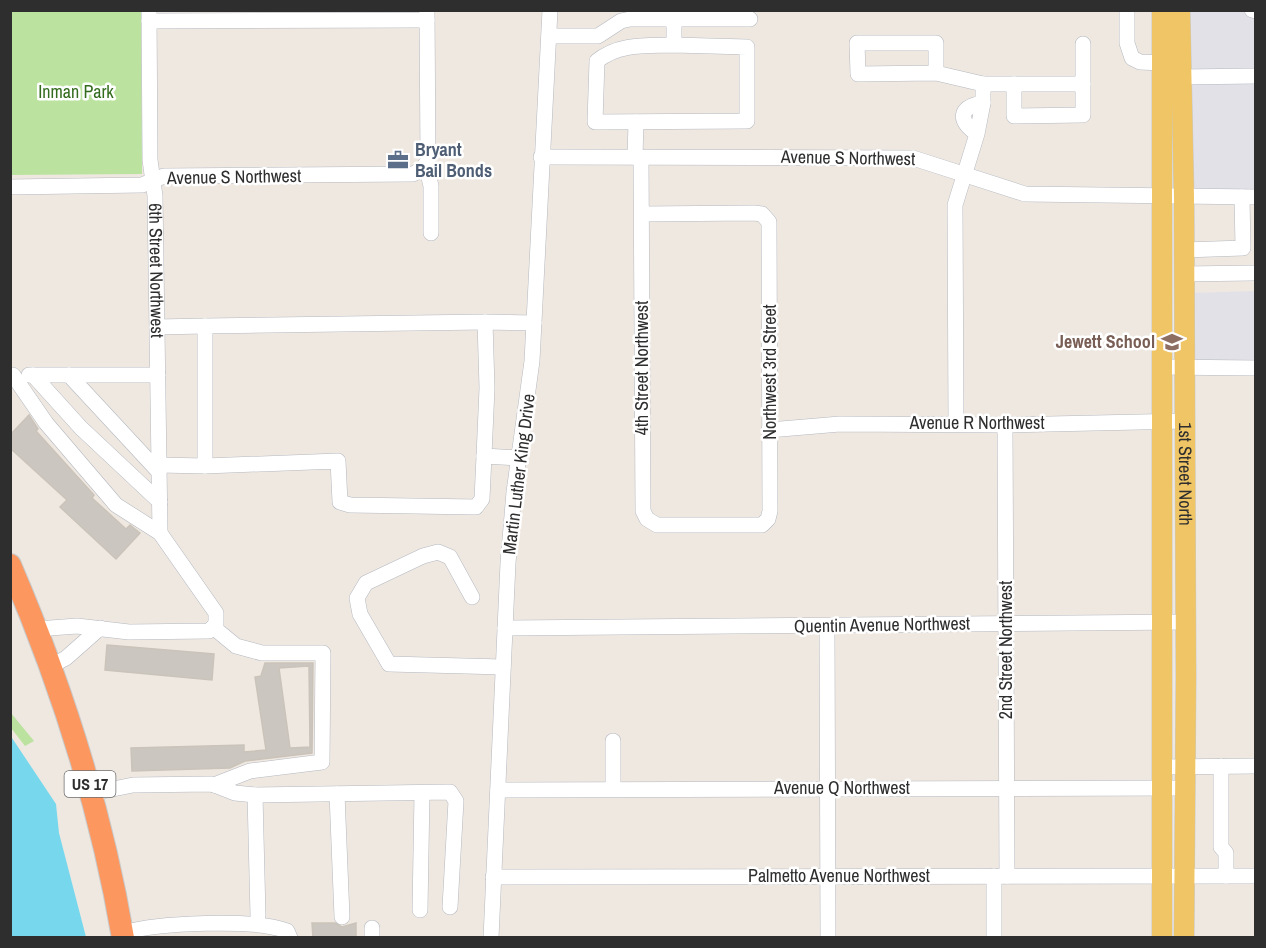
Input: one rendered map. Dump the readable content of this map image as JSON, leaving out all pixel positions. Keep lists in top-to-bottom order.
{
  "streets": {
    "highway": ["US 17"],
    "main road": ["1st Street North"],
    "street": [
      "Avenue S Northwest",
      "6th Street Northwest",
      "4th Street Northwest",
      "Northwest 3rd Street",
      "Avenue R Northwest",
      "Martin Luther King Drive",
      "Quentin Avenue Northwest",
      "2nd Street Northwest",
      "Avenue Q Northwest",
      "Palmetto Avenue Northwest"
    ]
  },
  "crossings": [
    ["Avenue S Northwest", "6th Street Northwest"],
    ["Avenue S Northwest", "4th Street Northwest"],
    ["Avenue S Northwest", "Martin Luther King Drive"],
    ["Avenue S Northwest", "1st Street North"],
    ["4th Street Northwest", "Northwest 3rd Street"],
    ["Northwest 3rd Street", "Avenue R Northwest"],
    ["Avenue R Northwest", "1st Street North"],
    ["Avenue R Northwest", "2nd Street Northwest"],
    ["Martin Luther King Drive", "Quentin Avenue Northwest"],
    ["Martin Luther King Drive", "Avenue Q Northwest"],
    ["Martin Luther King Drive", "Palmetto Avenue Northwest"],
    ["1st Street North", "Quentin Avenue Northwest"],
    ["1st Street North", "Avenue Q Northwest"],
    ["1st Street North", "Palmetto Avenue Northwest"],
    ["Quentin Avenue Northwest", "2nd Street Northwest"],
    ["2nd Street Northwest", "Avenue Q Northwest"],
    ["2nd Street Northwest", "Palmetto Avenue Northwest"]
  ],
  "parks": ["Inman Park"],
  "places": {
    "office": ["Bryant Bail Bonds"],
    "school or university": ["Jewett School"]
  }
}
